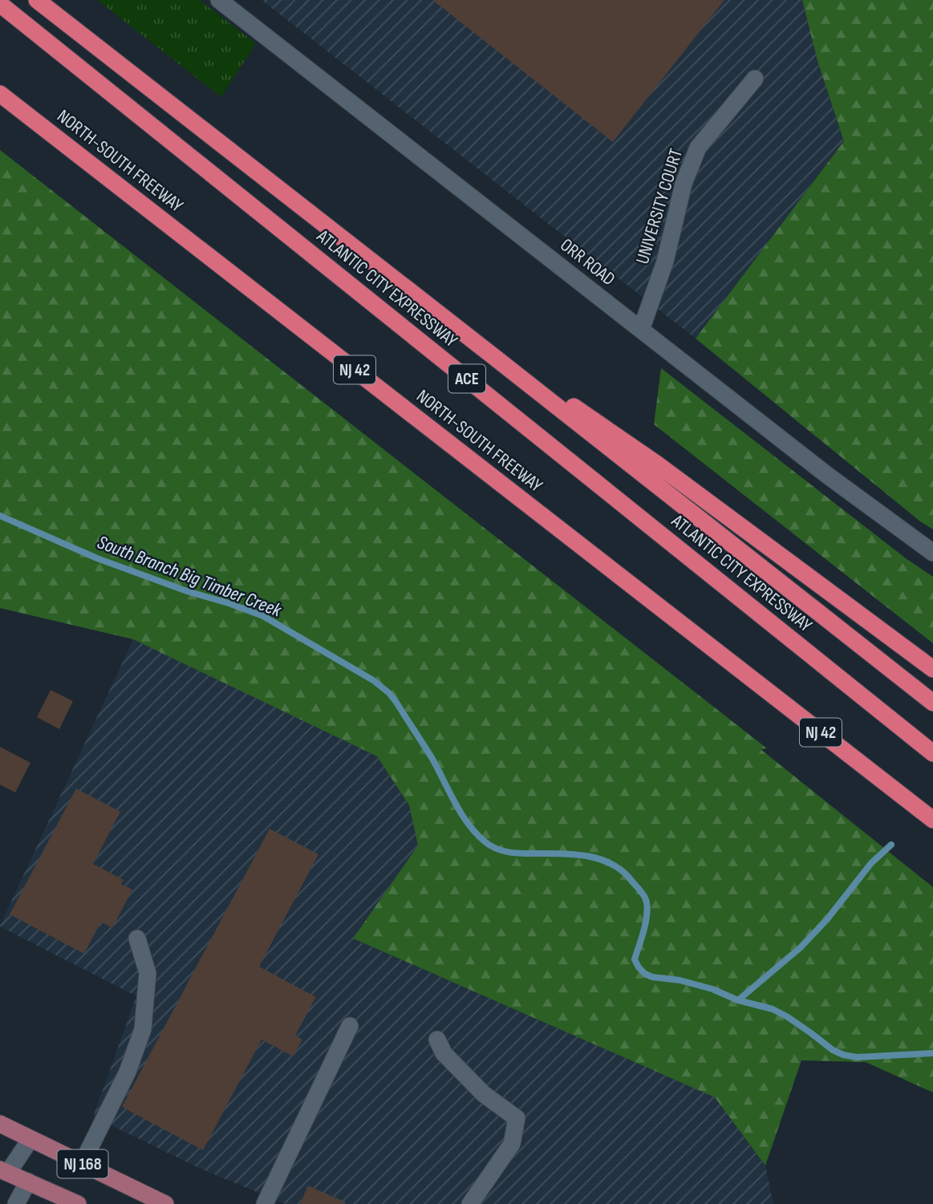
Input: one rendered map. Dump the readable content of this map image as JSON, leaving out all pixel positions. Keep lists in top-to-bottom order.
{
  "streets": {
    "highway": [
      "NORTH-SOUTH FREEWAY",
      "ATLANTIC CITY EXPRESSWAY",
      "NJ 42",
      "ACE"
    ],
    "main road": ["NJ 168"],
    "street": ["UNIVERSITY COURT", "ORR ROAD"]
  },
  "crossings": [
    ["UNIVERSITY COURT", "ORR ROAD"]
  ],
  "water": ["South Branch Big Timber Creek"]
}
